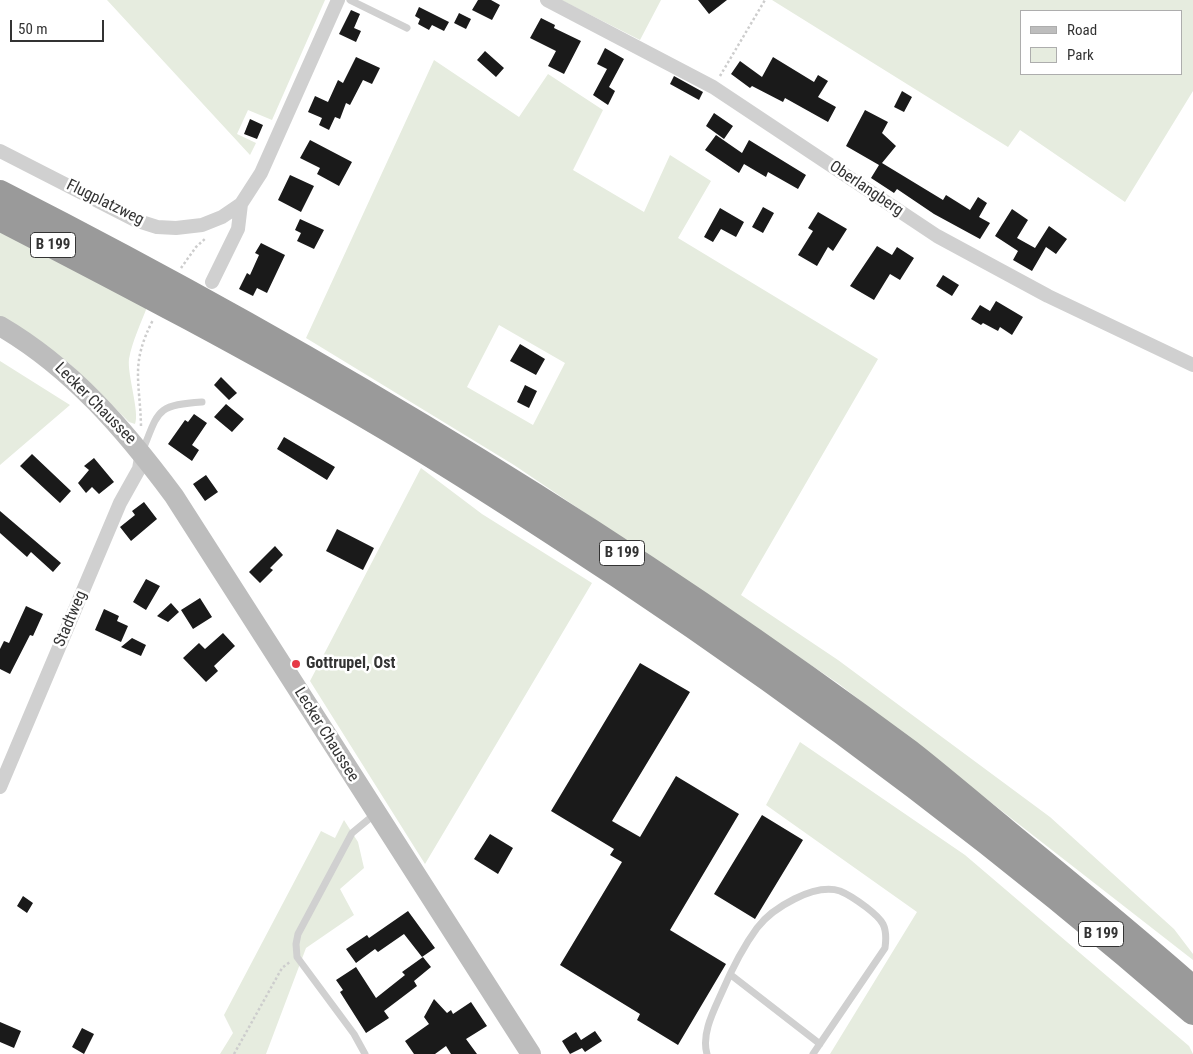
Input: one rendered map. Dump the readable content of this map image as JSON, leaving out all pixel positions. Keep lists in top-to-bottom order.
{
  "streets": {
    "highway": ["B 199"],
    "street": [
      "Oberlangberg",
      "Flugplatzweg",
      "Lecker Chaussee",
      "Stadtweg"
    ]
  },
  "crossings": [
    ["Lecker Chaussee", "Stadtweg"]
  ],
  "places": ["Gottrupel, Ost"],
  "legend": ["Road", "Park"],
  "scale_bar": "50 m"
}
